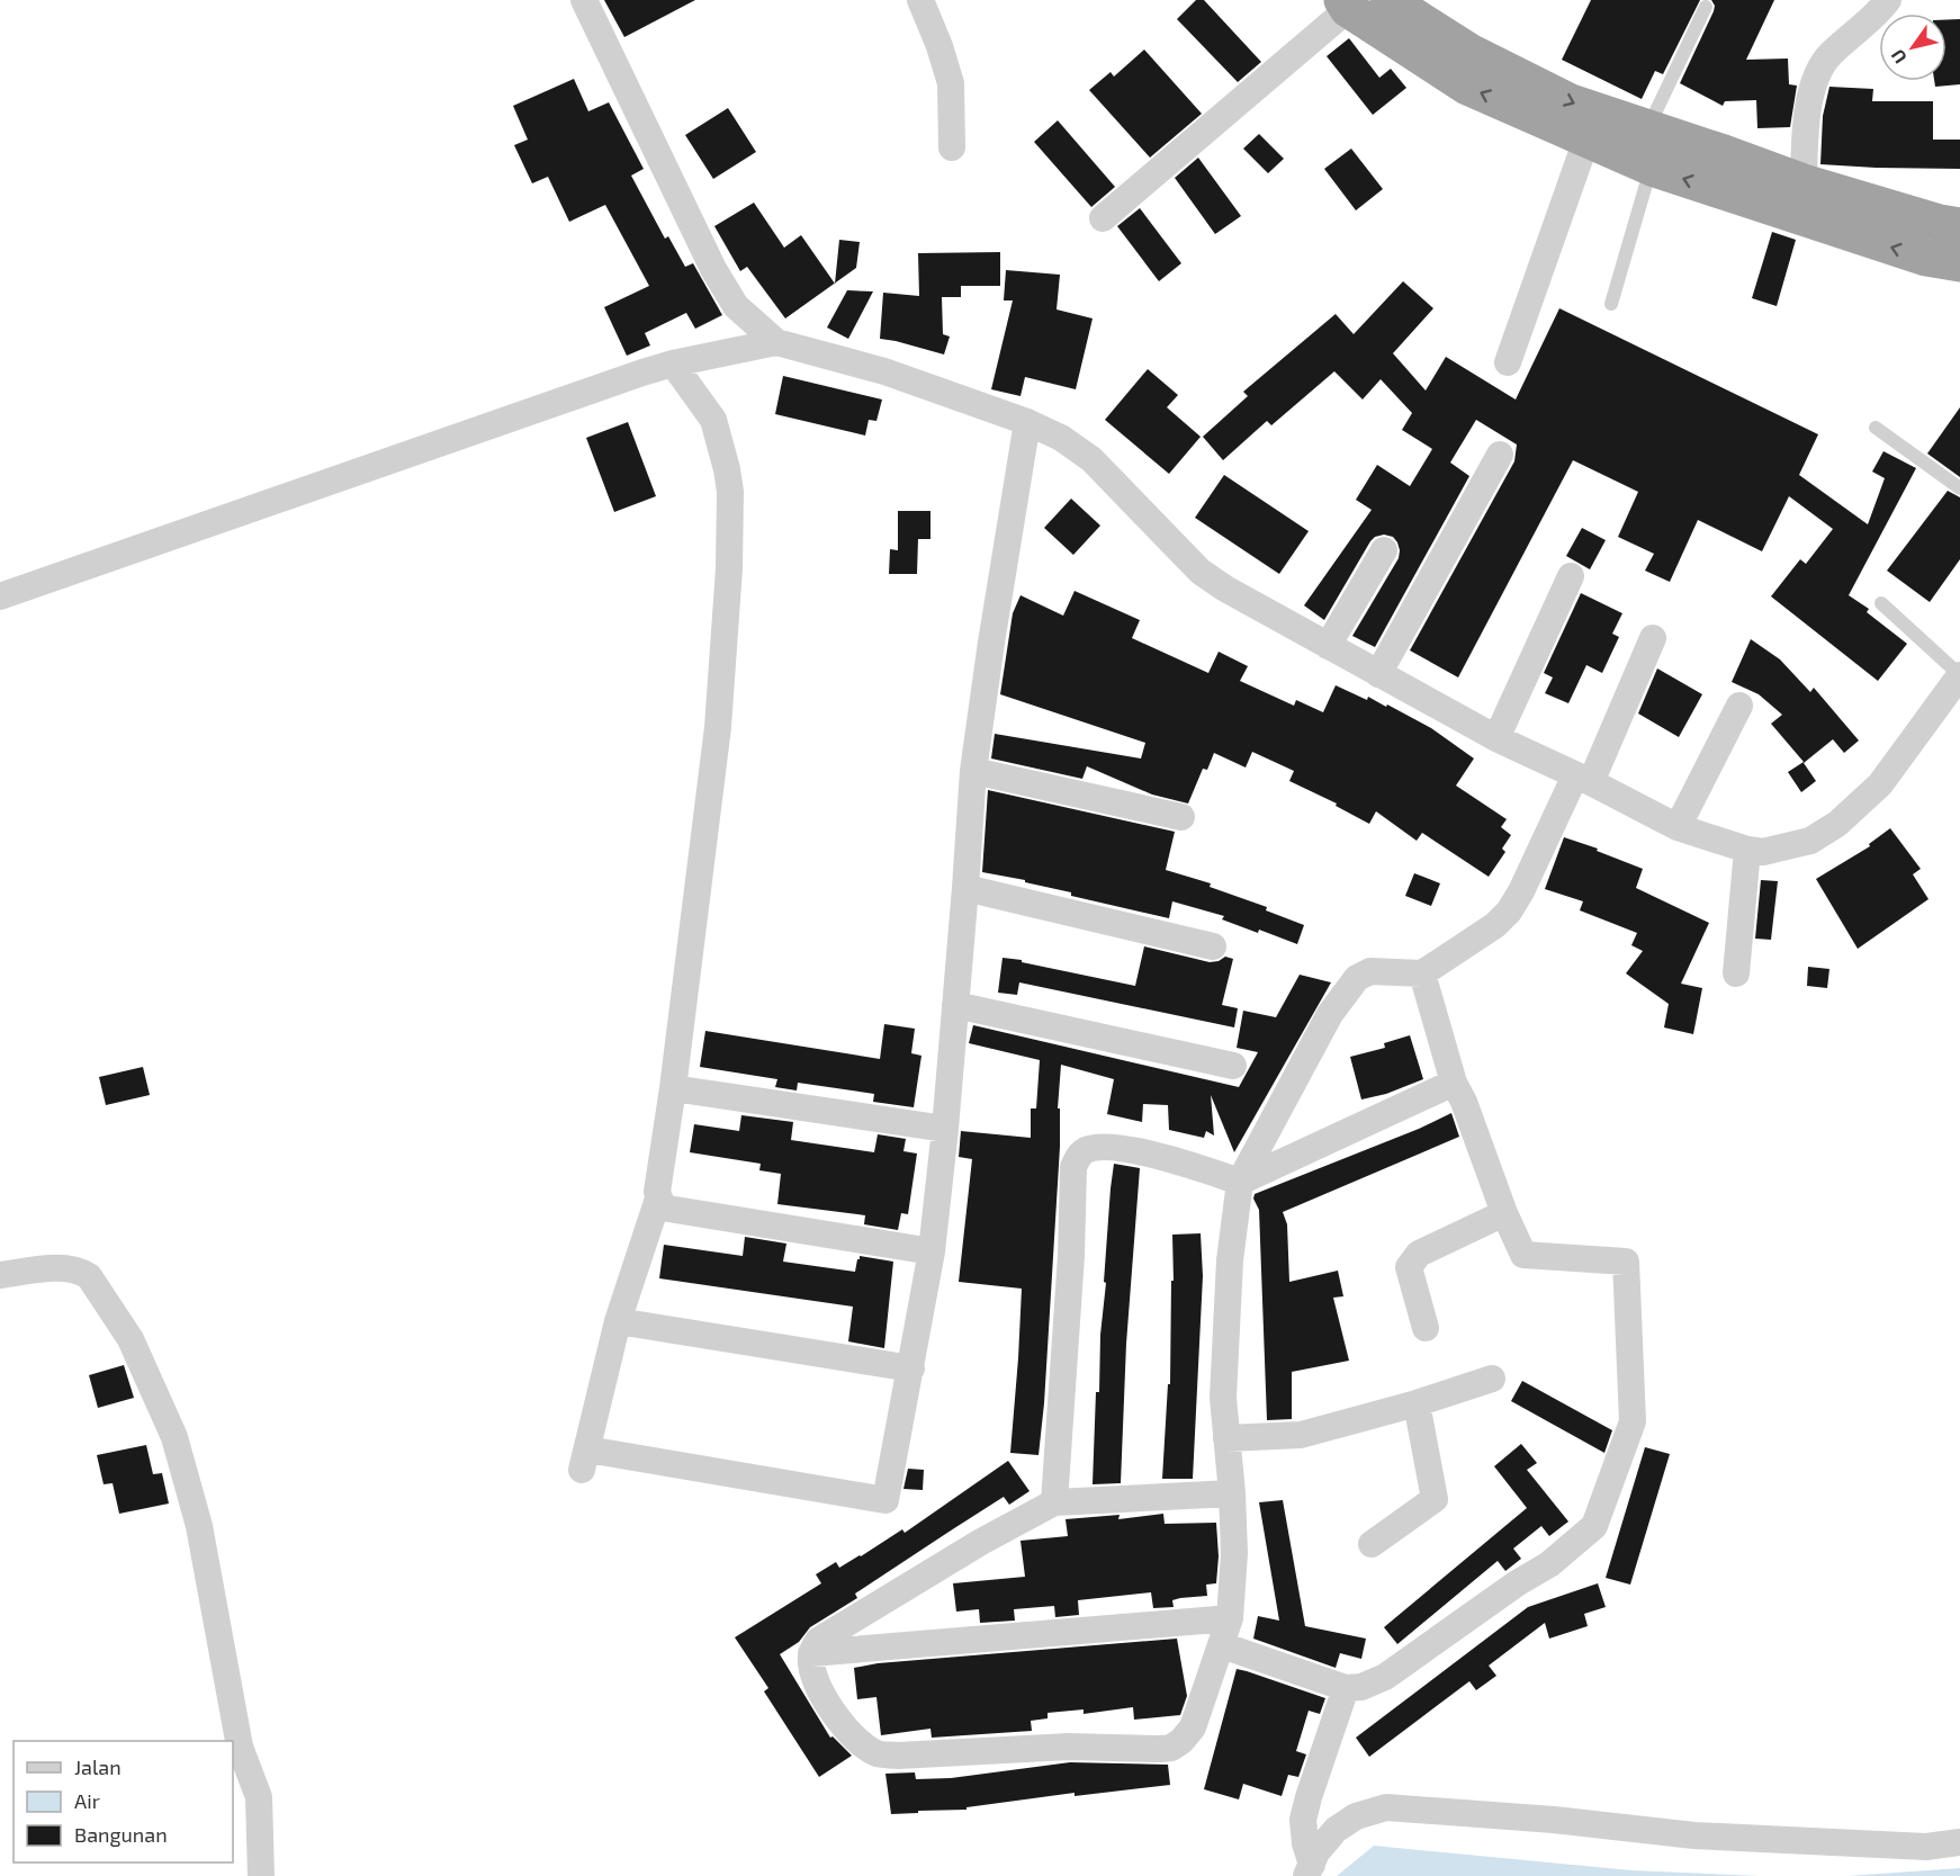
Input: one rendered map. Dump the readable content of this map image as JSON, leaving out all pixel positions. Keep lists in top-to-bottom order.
{
  "legend": ["Jalan", "Air", "Bangunan"],
  "north": "bottom left"
}
